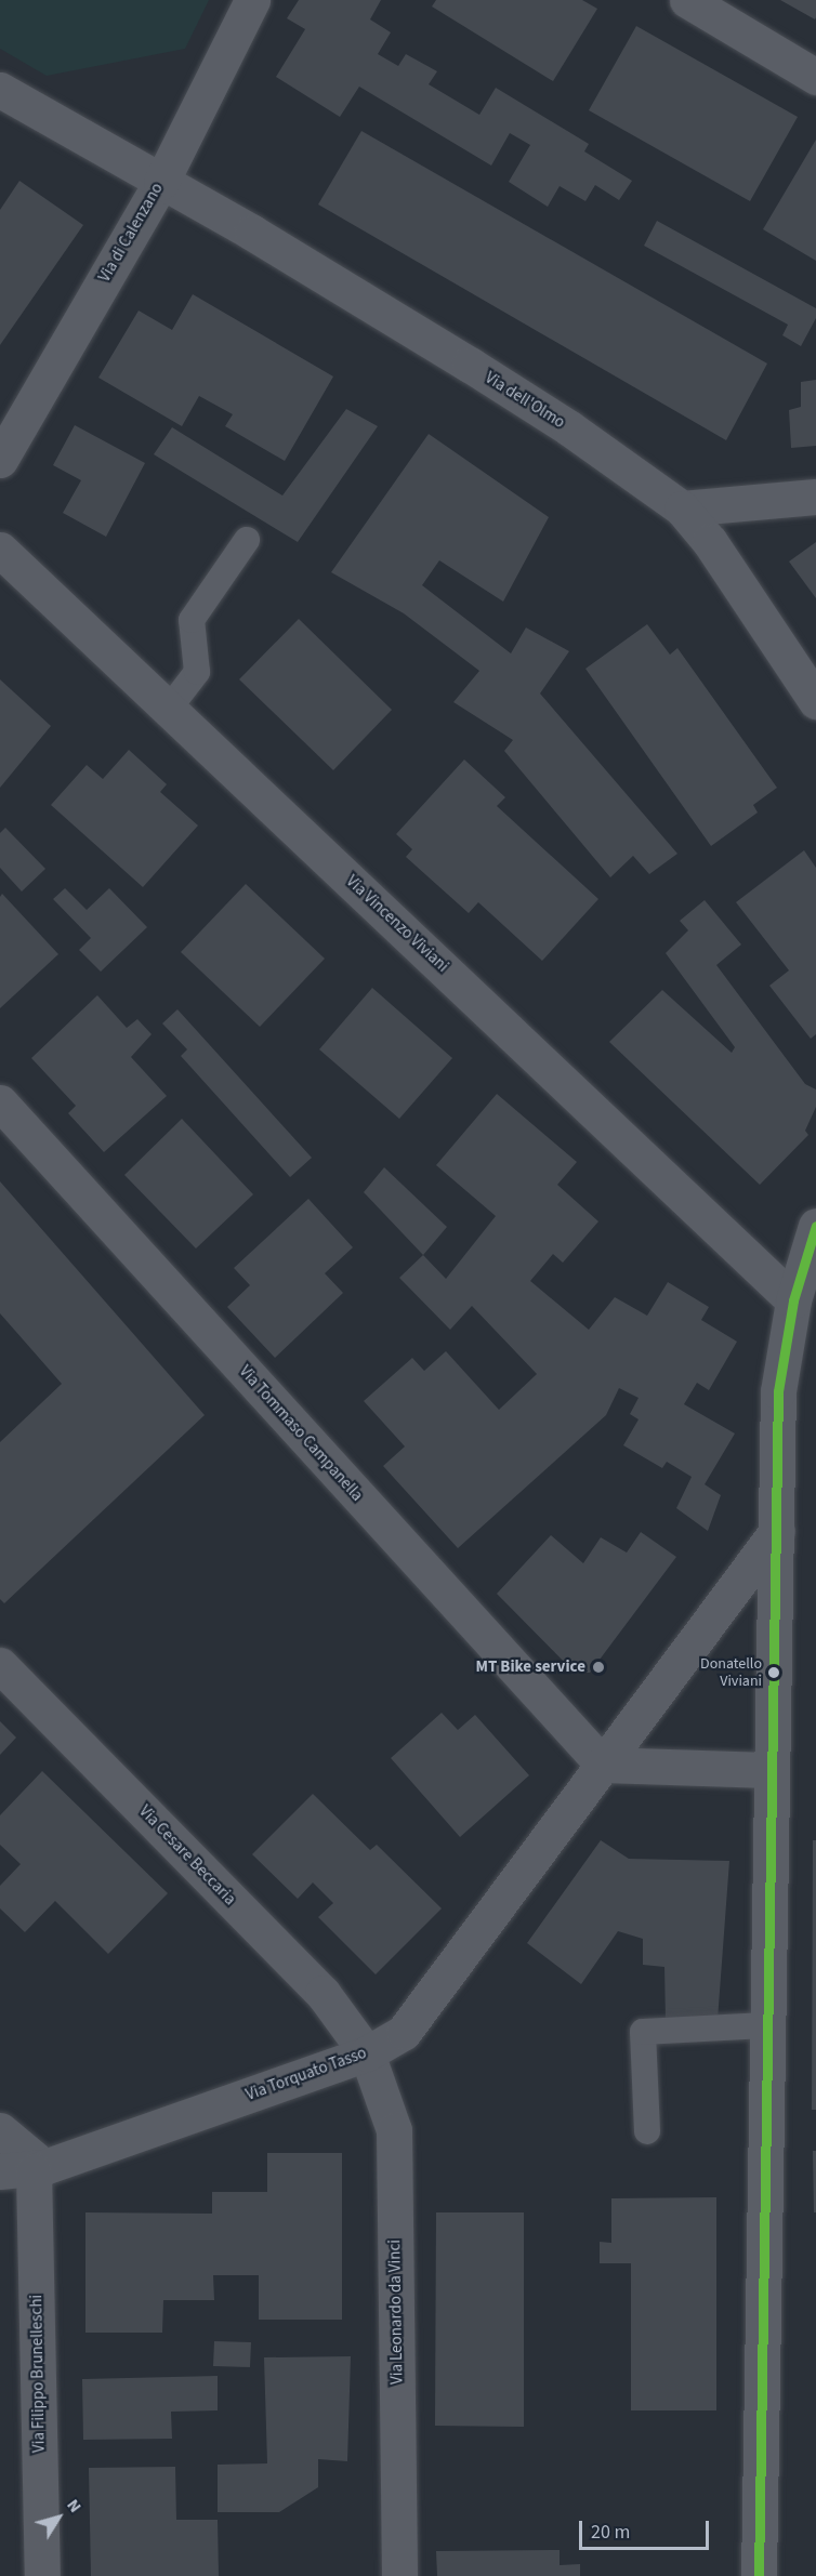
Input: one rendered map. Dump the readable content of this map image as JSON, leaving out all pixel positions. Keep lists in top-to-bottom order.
{
  "streets": {
    "street": [
      "Via di Calenzano",
      "Via dell'Olmo",
      "Via Vincenzo Viviani",
      "Via Tommaso Campanella",
      "Via Cesare Beccaria",
      "Via Torquato Tasso",
      "Via Leonardo da Vinci",
      "Via Filippo Brunelleschi"
    ]
  },
  "crossings": [
    ["Via di Calenzano", "Via dell'Olmo"],
    ["Via Tommaso Campanella", "Via Torquato Tasso"],
    ["Via Cesare Beccaria", "Via Torquato Tasso"],
    ["Via Cesare Beccaria", "Via Leonardo da Vinci"],
    ["Via Torquato Tasso", "Via Leonardo da Vinci"],
    ["Via Torquato Tasso", "Via Filippo Brunelleschi"]
  ],
  "places": ["MT Bike service", "Donatello Viviani"],
  "scale_bar": "20 m",
  "north": "top right"
}
